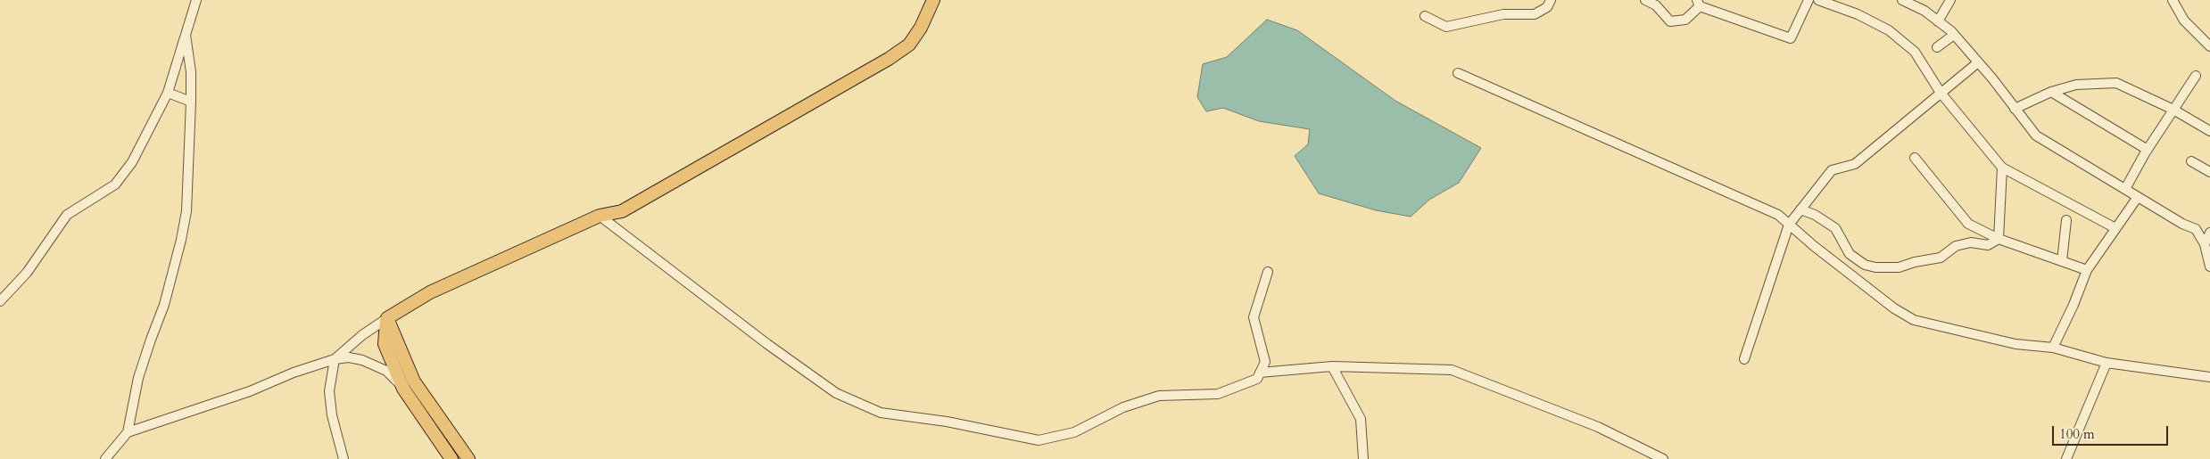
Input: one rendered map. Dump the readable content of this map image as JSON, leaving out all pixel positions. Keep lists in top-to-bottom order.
{
  "scale_bar": "100 m"
}
